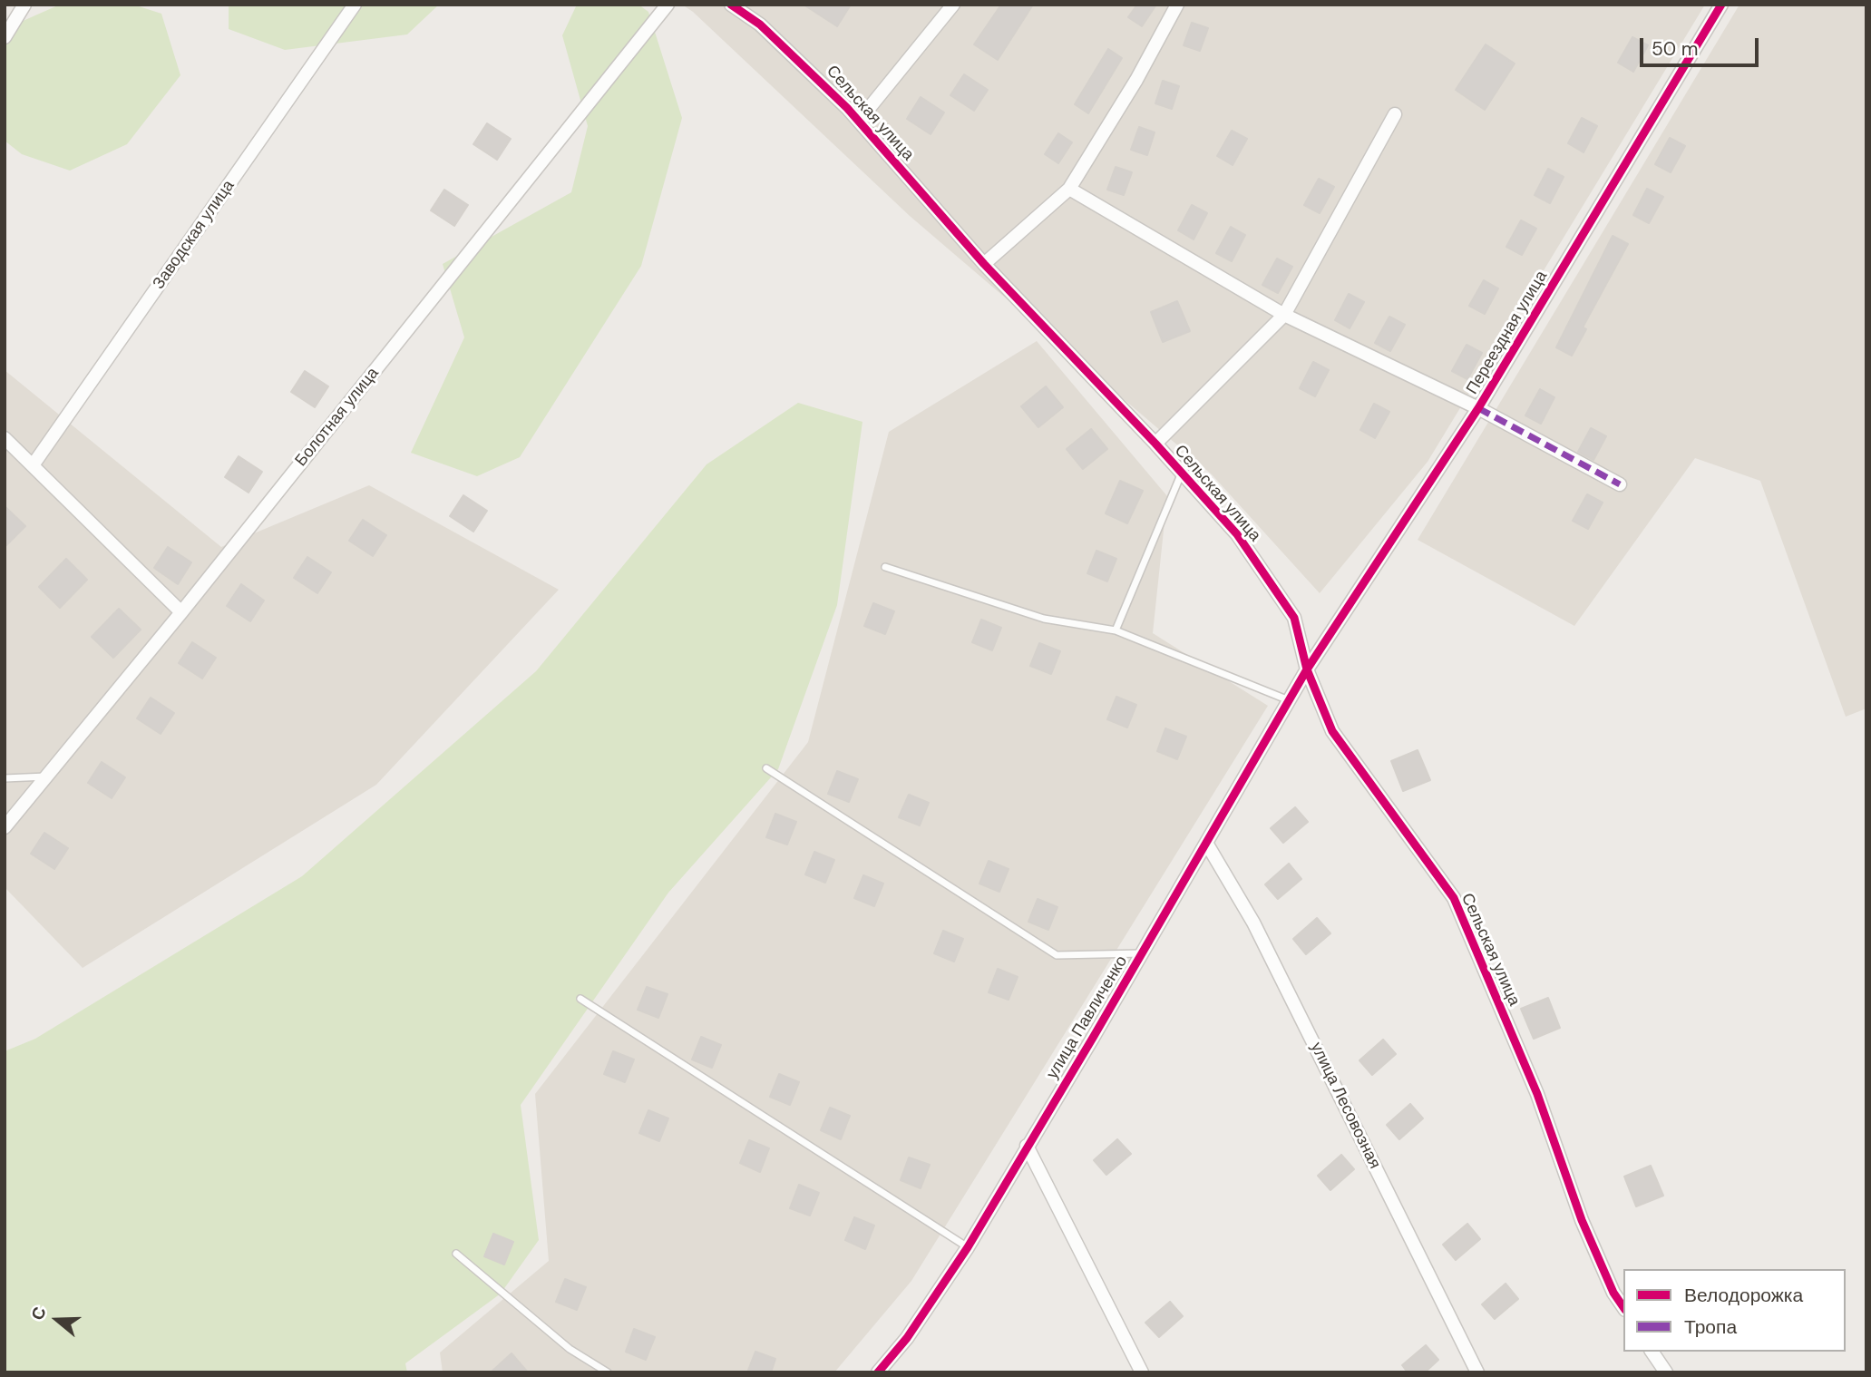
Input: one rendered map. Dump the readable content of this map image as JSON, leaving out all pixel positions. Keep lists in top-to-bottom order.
{
  "streets": {
    "street": [
      "Сельская улица",
      "Заводская улица",
      "Переездная улица",
      "Болотная улица",
      "улица Павличенко",
      "улица Лесовозная"
    ]
  },
  "crossings": [
    ["Сельская улица", "Переездная улица"],
    ["Сельская улица", "улица Павличенко"],
    ["Переездная улица", "улица Павличенко"],
    ["улица Павличенко", "улица Лесовозная"]
  ],
  "legend": ["Велодорожка", "Тропа"],
  "scale_bar": "50 m",
  "north": "left"
}
